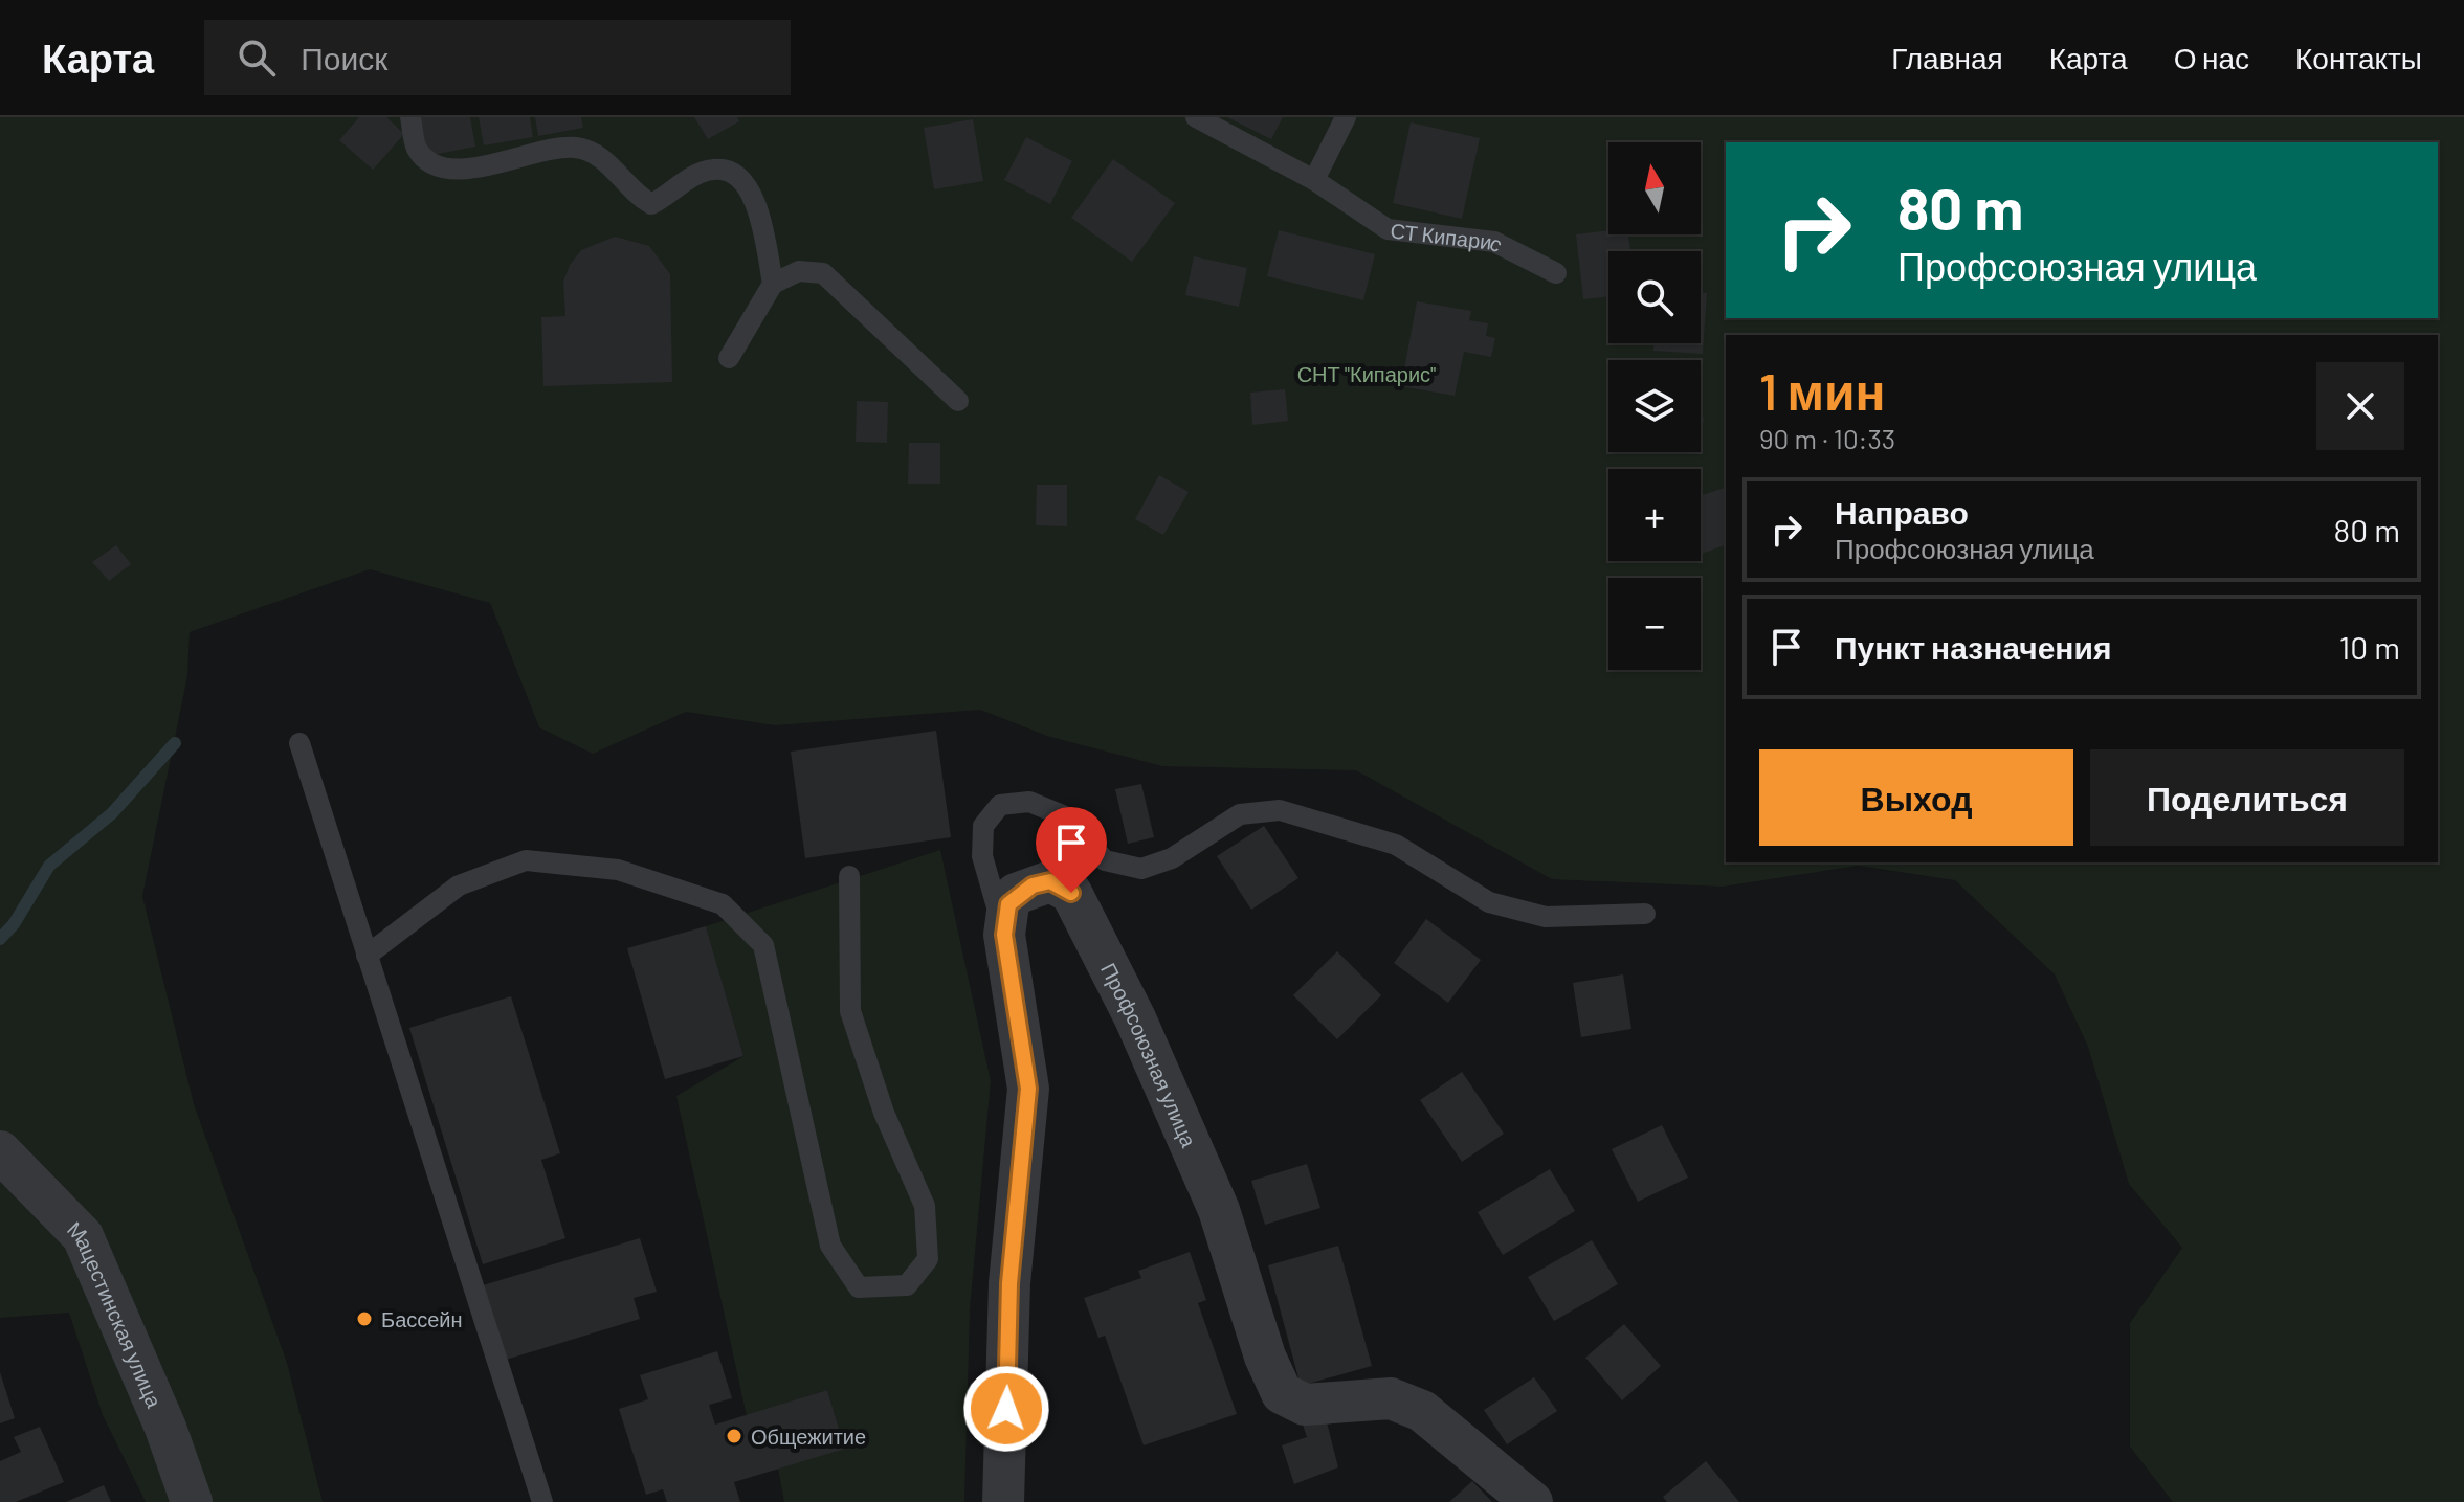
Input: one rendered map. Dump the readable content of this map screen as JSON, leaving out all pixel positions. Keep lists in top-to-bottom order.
{
  "streets": {
    "street": ["Профсоюзная улица", "Мацестинская улица"],
    "lane": ["СТ Кипарис"]
  },
  "parks": ["СНТ \"Кипарис\""],
  "places": ["Бассейн", "Общежитие"],
  "north": "top",
  "page": {
    "header": "Карта",
    "search": "Поиск",
    "nav": [
      "Главная",
      "Карта",
      "О нас",
      "Контакты"
    ],
    "map_buttons": ["+", "−"],
    "turn": ["80 m", "Профсоюзная улица"],
    "heading": ["1 мин", "90 m · 10:33"],
    "list": [
      {
        "name": "Направо",
        "note": "Профсоюзная улица",
        "value": "80 m"
      },
      {
        "name": "Пункт назначения",
        "value": "10 m"
      }
    ],
    "buttons": ["Выход", "Поделиться"]
  }
}
